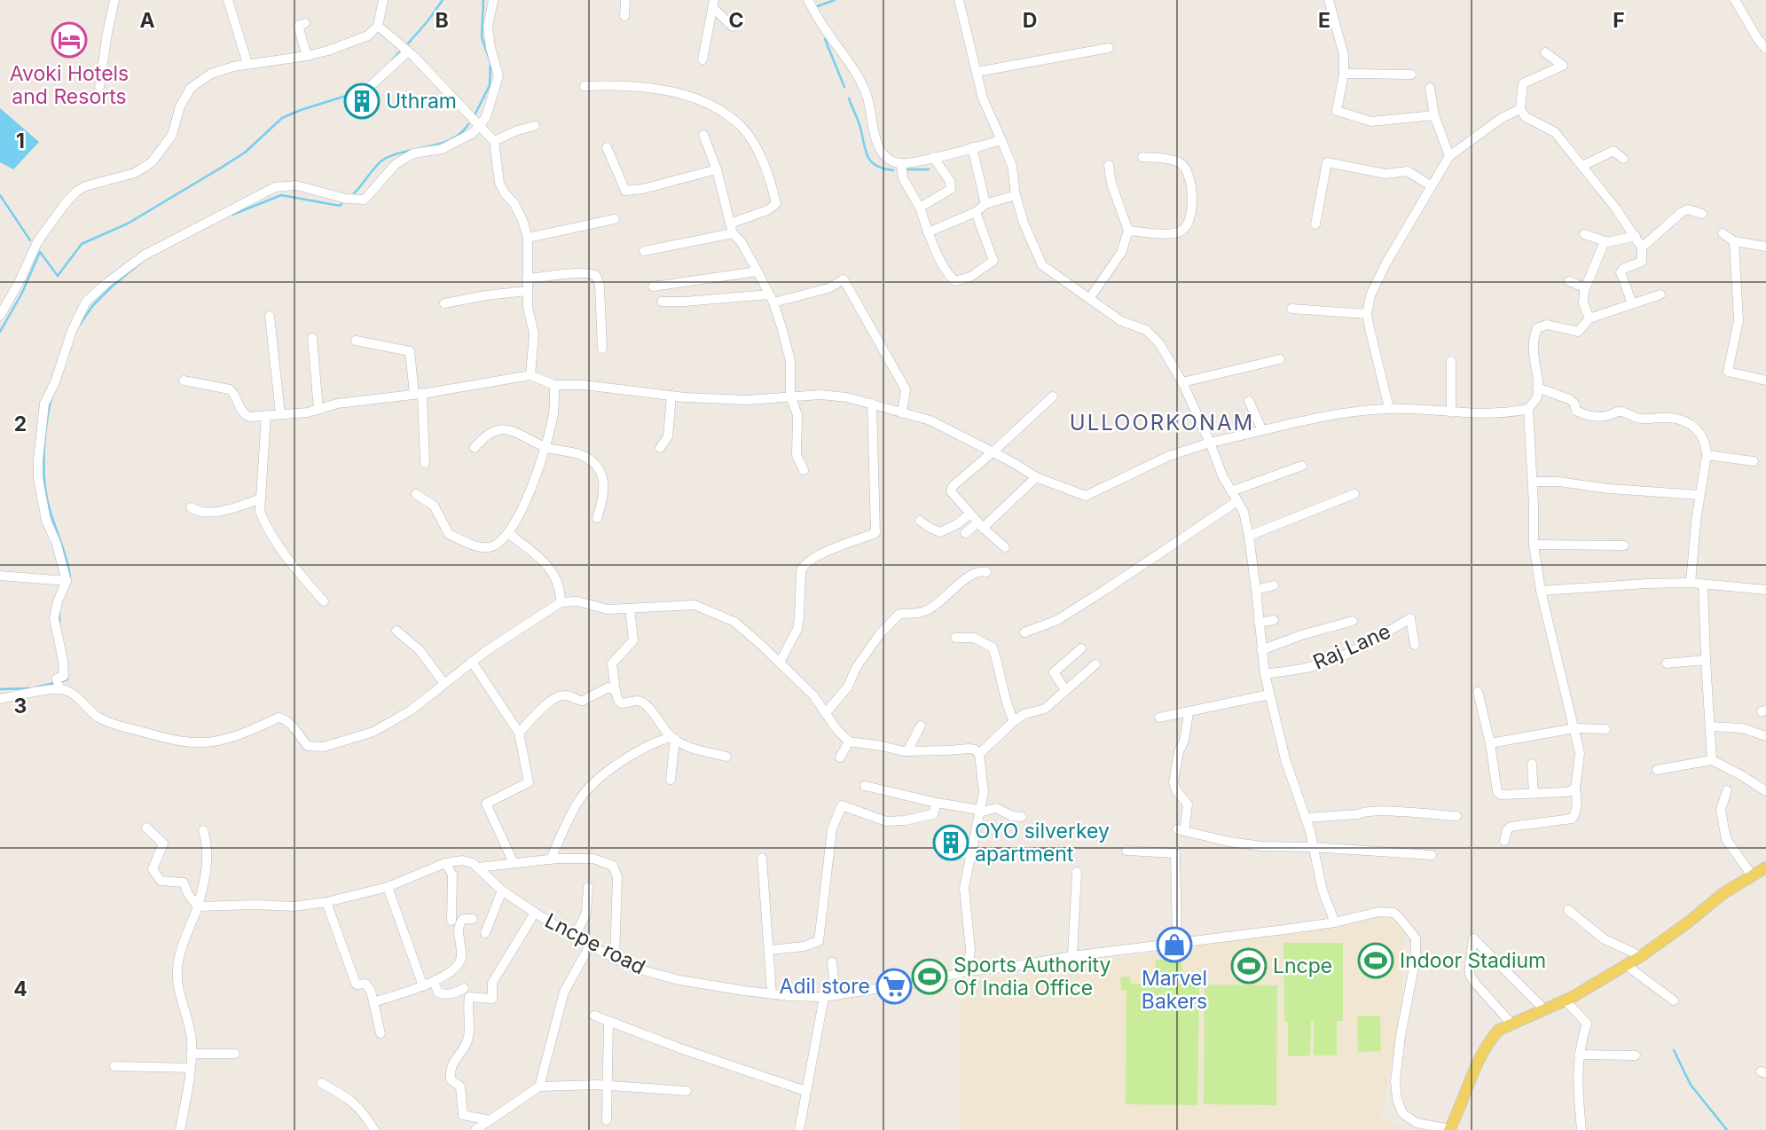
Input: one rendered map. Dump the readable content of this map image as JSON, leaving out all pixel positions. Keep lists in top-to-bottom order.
{
  "streets": {
    "street": ["Raj Lane", "Lncpe road"]
  },
  "districts": ["ULLOORKONAM"],
  "places": {
    "hotel": ["Avoki Hotels and Resorts"],
    "building": ["Uthram", "OYO silverkey apartment"],
    "shop": ["Marvel Bakers"],
    "sports": ["Indoor Stadium", "Lncpe", "Sports Authority Of India Office"],
    "supermarket": ["Adil store"]
  },
  "grid": {
    "columns": [
      "A",
      "B",
      "C",
      "D",
      "E",
      "F"
    ],
    "rows": [
      "1",
      "2",
      "3",
      "4"
    ]
  }
}
